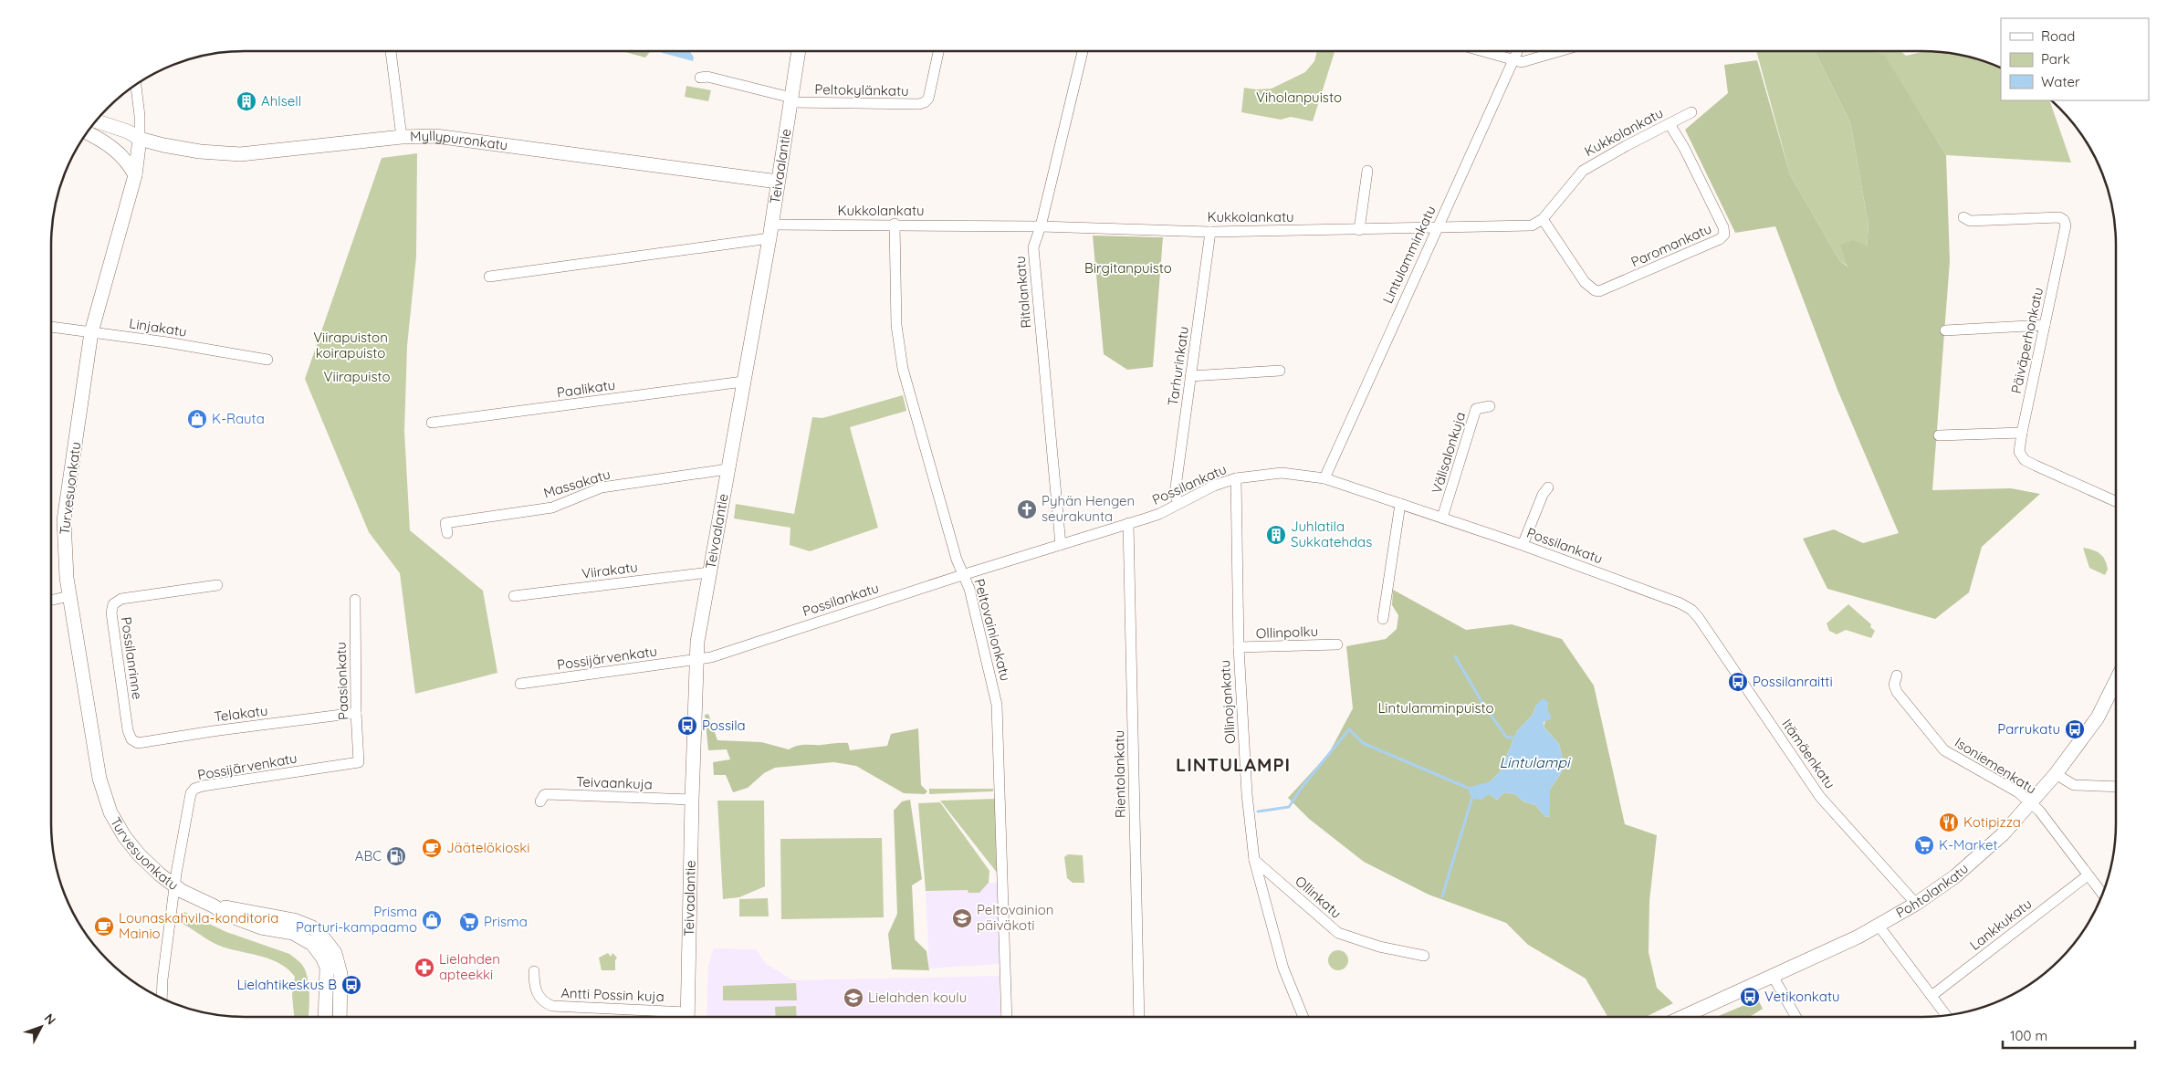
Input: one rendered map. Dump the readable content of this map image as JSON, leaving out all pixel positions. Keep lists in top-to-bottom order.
{
  "streets": {
    "main road": [
      "Myllypuronkatu",
      "Teivaalantie",
      "Turvesuonkatu",
      "Pohtolankatu"
    ],
    "street": [
      "Peltokylänkatu",
      "Kukkolankatu",
      "Paromankatu",
      "Lintulamminkatu",
      "Ritalankatu",
      "Linjakatu",
      "Päiväperhonkatu",
      "Tarhurinkatu",
      "Paalikatu",
      "Välisalonkuja",
      "Massakatu",
      "Possilankatu",
      "Viirakatu",
      "Peltovainionkatu",
      "Ollinpolku",
      "Possilanrinne",
      "Possijärvenkatu",
      "Paasionkatu",
      "Ollinojankatu",
      "Telakatu",
      "Itämäenkatu",
      "Isoniemenkatu",
      "Rientolankatu",
      "Teivaankuja",
      "Ollinkatu",
      "Lankkukatu",
      "Antti Possin kuja"
    ]
  },
  "crossings": [
    ["Peltokylänkatu", "Teivaalantie"],
    ["Kukkolankatu", "Teivaalantie"],
    ["Kukkolankatu", "Paromankatu"],
    ["Kukkolankatu", "Lintulamminkatu"],
    ["Kukkolankatu", "Ritalankatu"],
    ["Kukkolankatu", "Tarhurinkatu"],
    ["Kukkolankatu", "Peltovainionkatu"],
    ["Myllypuronkatu", "Teivaalantie"],
    ["Myllypuronkatu", "Turvesuonkatu"],
    ["Teivaalantie", "Paalikatu"],
    ["Teivaalantie", "Massakatu"],
    ["Teivaalantie", "Possilankatu"],
    ["Teivaalantie", "Viirakatu"],
    ["Teivaalantie", "Possijärvenkatu"],
    ["Teivaalantie", "Teivaankuja"],
    ["Lintulamminkatu", "Possilankatu"],
    ["Ritalankatu", "Possilankatu"],
    ["Linjakatu", "Turvesuonkatu"],
    ["Tarhurinkatu", "Possilankatu"],
    ["Välisalonkuja", "Possilankatu"],
    ["Possilankatu", "Peltovainionkatu"],
    ["Possilankatu", "Possijärvenkatu"],
    ["Possilankatu", "Ollinojankatu"],
    ["Possilankatu", "Itämäenkatu"],
    ["Possilankatu", "Rientolankatu"],
    ["Turvesuonkatu", "Possijärvenkatu"],
    ["Ollinpolku", "Ollinojankatu"],
    ["Possilanrinne", "Telakatu"],
    ["Possijärvenkatu", "Paasionkatu"],
    ["Paasionkatu", "Telakatu"],
    ["Ollinojankatu", "Ollinkatu"],
    ["Itämäenkatu", "Pohtolankatu"],
    ["Isoniemenkatu", "Pohtolankatu"],
    ["Isoniemenkatu", "Lankkukatu"]
  ],
  "districts": ["LINTULAMPI"],
  "water": ["Lintulampi"],
  "parks": [
    "Viholanpuisto",
    "Birgitanpuisto",
    "Viirapuiston koirapuisto",
    "Viirapuisto",
    "Lintulamminpuisto"
  ],
  "places": {
    "building": ["Ahlsell", "Juhlatila Sukkatehdas"],
    "shop": ["K-Rauta", "Prisma Parturi-kampaamo"],
    "church": ["Pyhän Hengen seurakunta"],
    "bus stop": [
      "Possilanraitti",
      "Possila",
      "Parrukatu",
      "Lielahtikeskus B",
      "Vetikonkatu"
    ],
    "restaurant": ["Kotipizza"],
    "supermarket": ["K-Market", "Prisma"],
    "cafe": ["Jäätelökioski", "Lounaskahvila-konditoria Mainio"],
    "fuel station": ["ABC"],
    "school or university": ["Peltovainion päiväkoti", "Lielahden koulu"],
    "pharmacy": ["Lielahden apteekki"]
  },
  "legend": ["Road", "Park", "Water"],
  "scale_bar": "100 m",
  "north": "top right"
}
